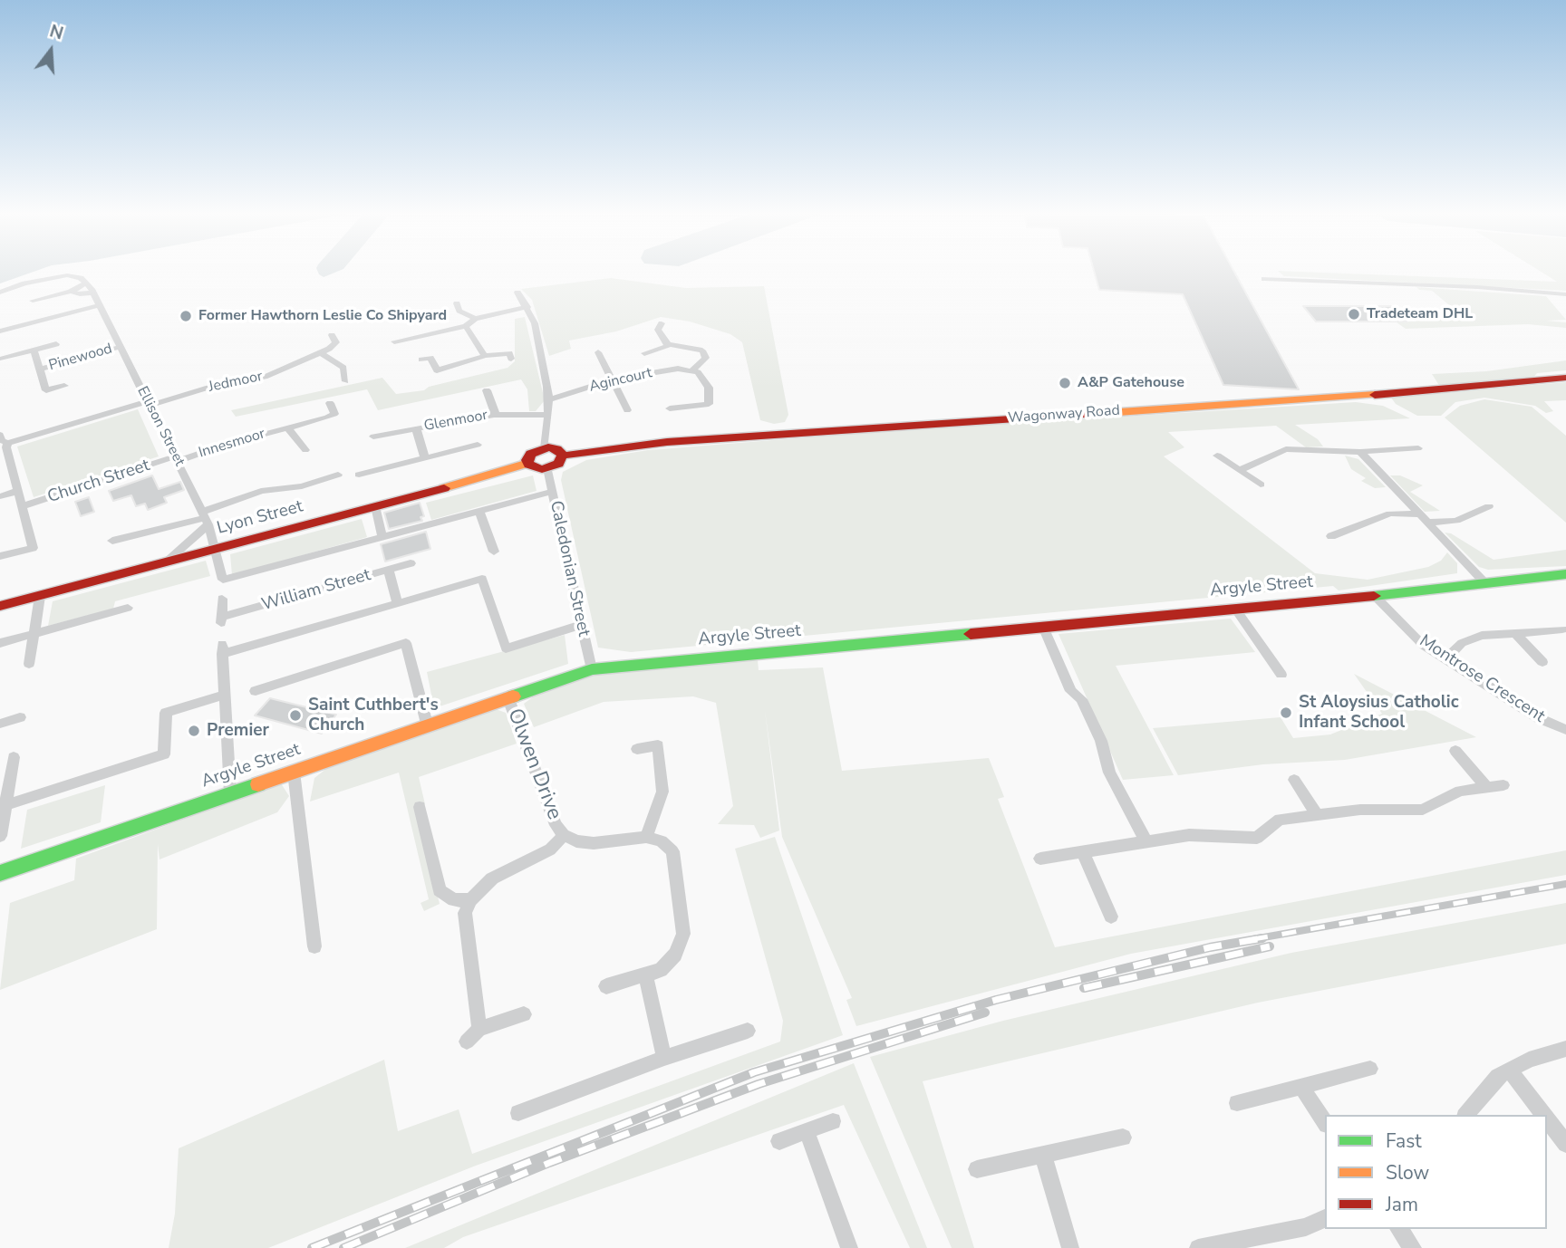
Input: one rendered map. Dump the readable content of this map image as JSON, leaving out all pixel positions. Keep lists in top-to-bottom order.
{
  "streets": {
    "main road": ["Wagonway Road", "Lyon Street", "Argyle Street"],
    "street": [
      "Pinewood",
      "Agincourt",
      "Jedmoor",
      "Glenmoor",
      "Ellison Street",
      "Innesmoor",
      "Church Street",
      "Caledonian Street",
      "William Street",
      "Montrose Crescent",
      "Olwen Drive"
    ]
  },
  "crossings": [
    ["Pinewood", "Ellison Street"],
    ["Jedmoor", "Ellison Street"],
    ["Ellison Street", "Innesmoor"],
    ["Ellison Street", "Church Street"],
    ["Ellison Street", "Lyon Street"],
    ["Innesmoor", "Church Street"],
    ["Caledonian Street", "Argyle Street"],
    ["Argyle Street", "Montrose Crescent"],
    ["Argyle Street", "Olwen Drive"]
  ],
  "places": [
    "Tradeteam DHL",
    "Former Hawthorn Leslie Co Shipyard",
    "A&P Gatehouse",
    "St Aloysius Catholic Infant School",
    "Saint Cuthbert's Church",
    "Premier"
  ],
  "legend": ["Fast", "Slow", "Jam"],
  "north": "top"
}
